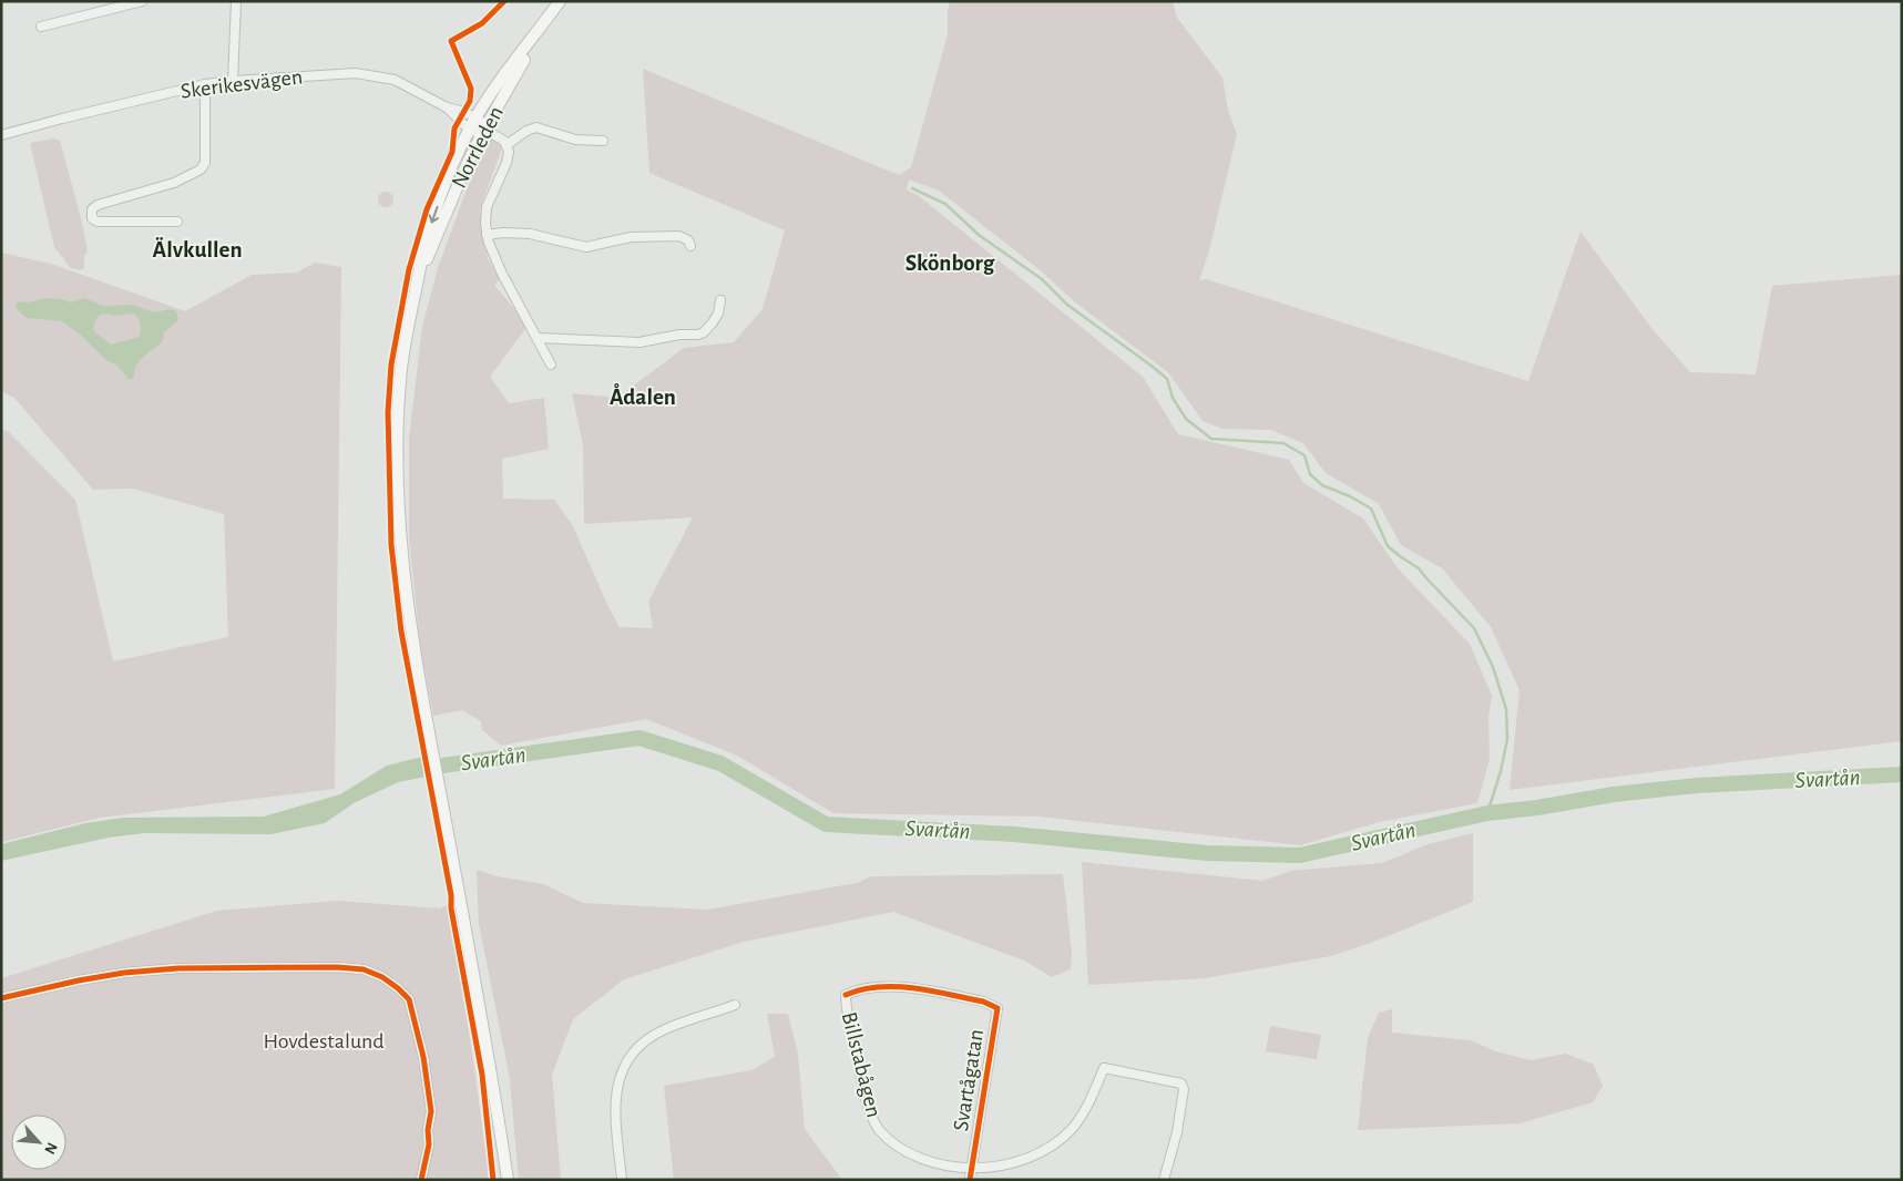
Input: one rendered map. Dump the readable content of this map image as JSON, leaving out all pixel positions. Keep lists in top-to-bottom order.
{
  "streets": {
    "main road": ["Norrleden"],
    "street": ["Skerikesvägen", "Billstabågen", "Svartågatan"]
  },
  "crossings": [
    ["Skerikesvägen", "Norrleden"],
    ["Billstabågen", "Svartågatan"]
  ],
  "districts": ["Älvkullen", "Skönborg", "Ådalen"],
  "water": ["Svartån"],
  "parks": ["Hovdestalund"],
  "north": "bottom right"
}
